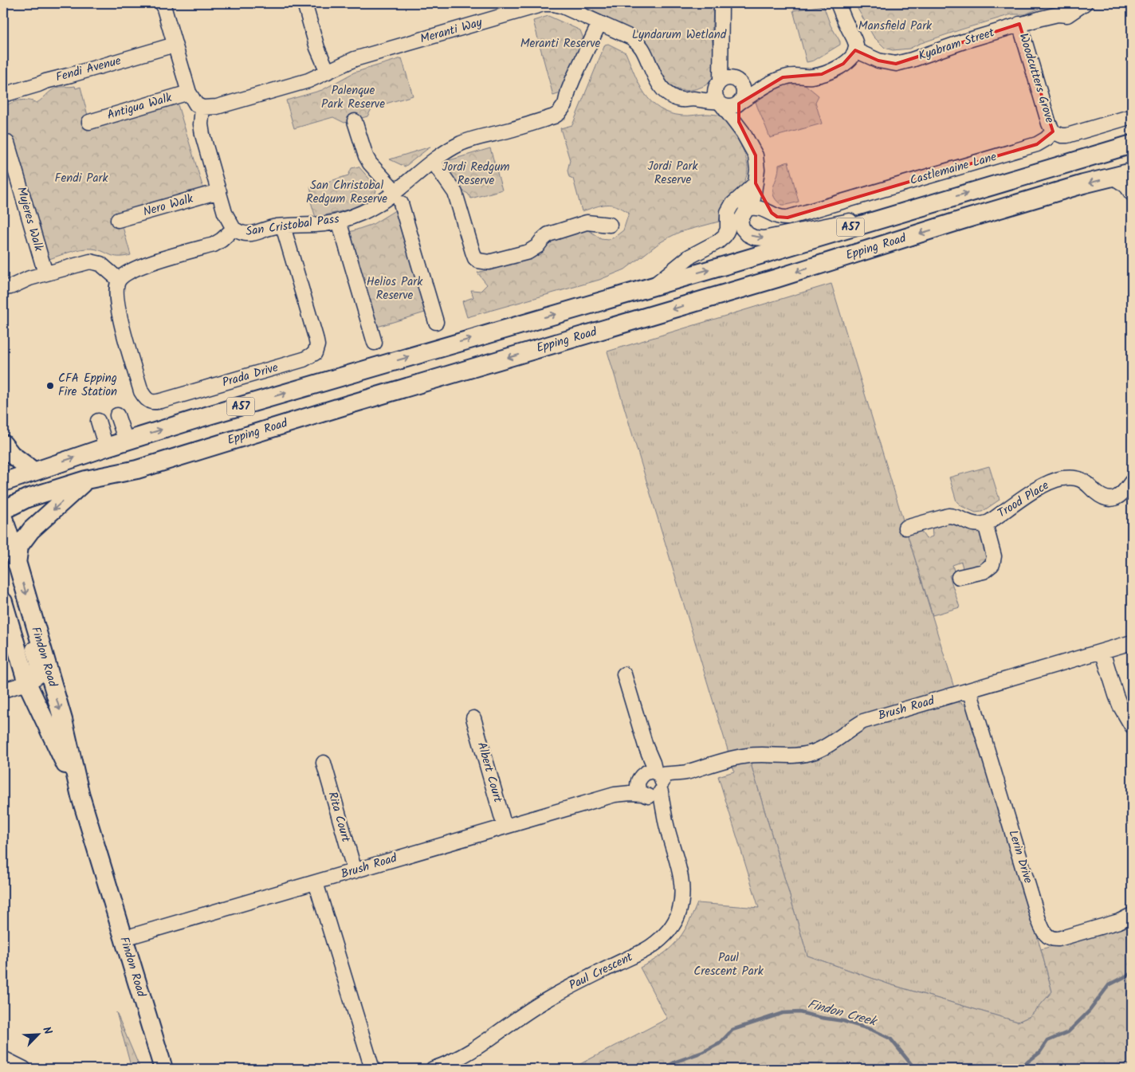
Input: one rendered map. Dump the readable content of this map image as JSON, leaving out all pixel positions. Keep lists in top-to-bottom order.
{
  "streets": {
    "main road": ["A57", "Epping Road", "Findon Road"],
    "street": [
      "Meranti Way",
      "Kyabram Street",
      "Fendi Avenue",
      "Woodcutters Grove",
      "Antigua Walk",
      "Castlemaine Lane",
      "Nero Walk",
      "Mujeres Walk",
      "San Cristobal Pass",
      "Prada Drive",
      "Trood Place",
      "Brush Road",
      "Albert Court",
      "Rita Court",
      "Lerin Drive",
      "Paul Crescent"
    ]
  },
  "crossings": [
    ["Meranti Way", "San Cristobal Pass"],
    ["Kyabram Street", "Woodcutters Grove"],
    ["Woodcutters Grove", "Castlemaine Lane"],
    ["San Cristobal Pass", "Prada Drive"],
    ["Findon Road", "Brush Road"],
    ["Brush Road", "Albert Court"],
    ["Brush Road", "Rita Court"],
    ["Brush Road", "Lerin Drive"],
    ["Brush Road", "Paul Crescent"]
  ],
  "water": ["Findon Creek"],
  "parks": [
    "Mansfield Park",
    "Lyndarum Wetland",
    "Meranti Reserve",
    "Palenque Park Reserve",
    "Jordi Park Reserve",
    "Jordi Redgum Reserve",
    "Fendi Park",
    "San Christobal Redgum Reserve",
    "Helios Park Reserve",
    "Paul Crescent Park"
  ],
  "places": ["CFA Epping Fire Station"],
  "north": "top right"
}
